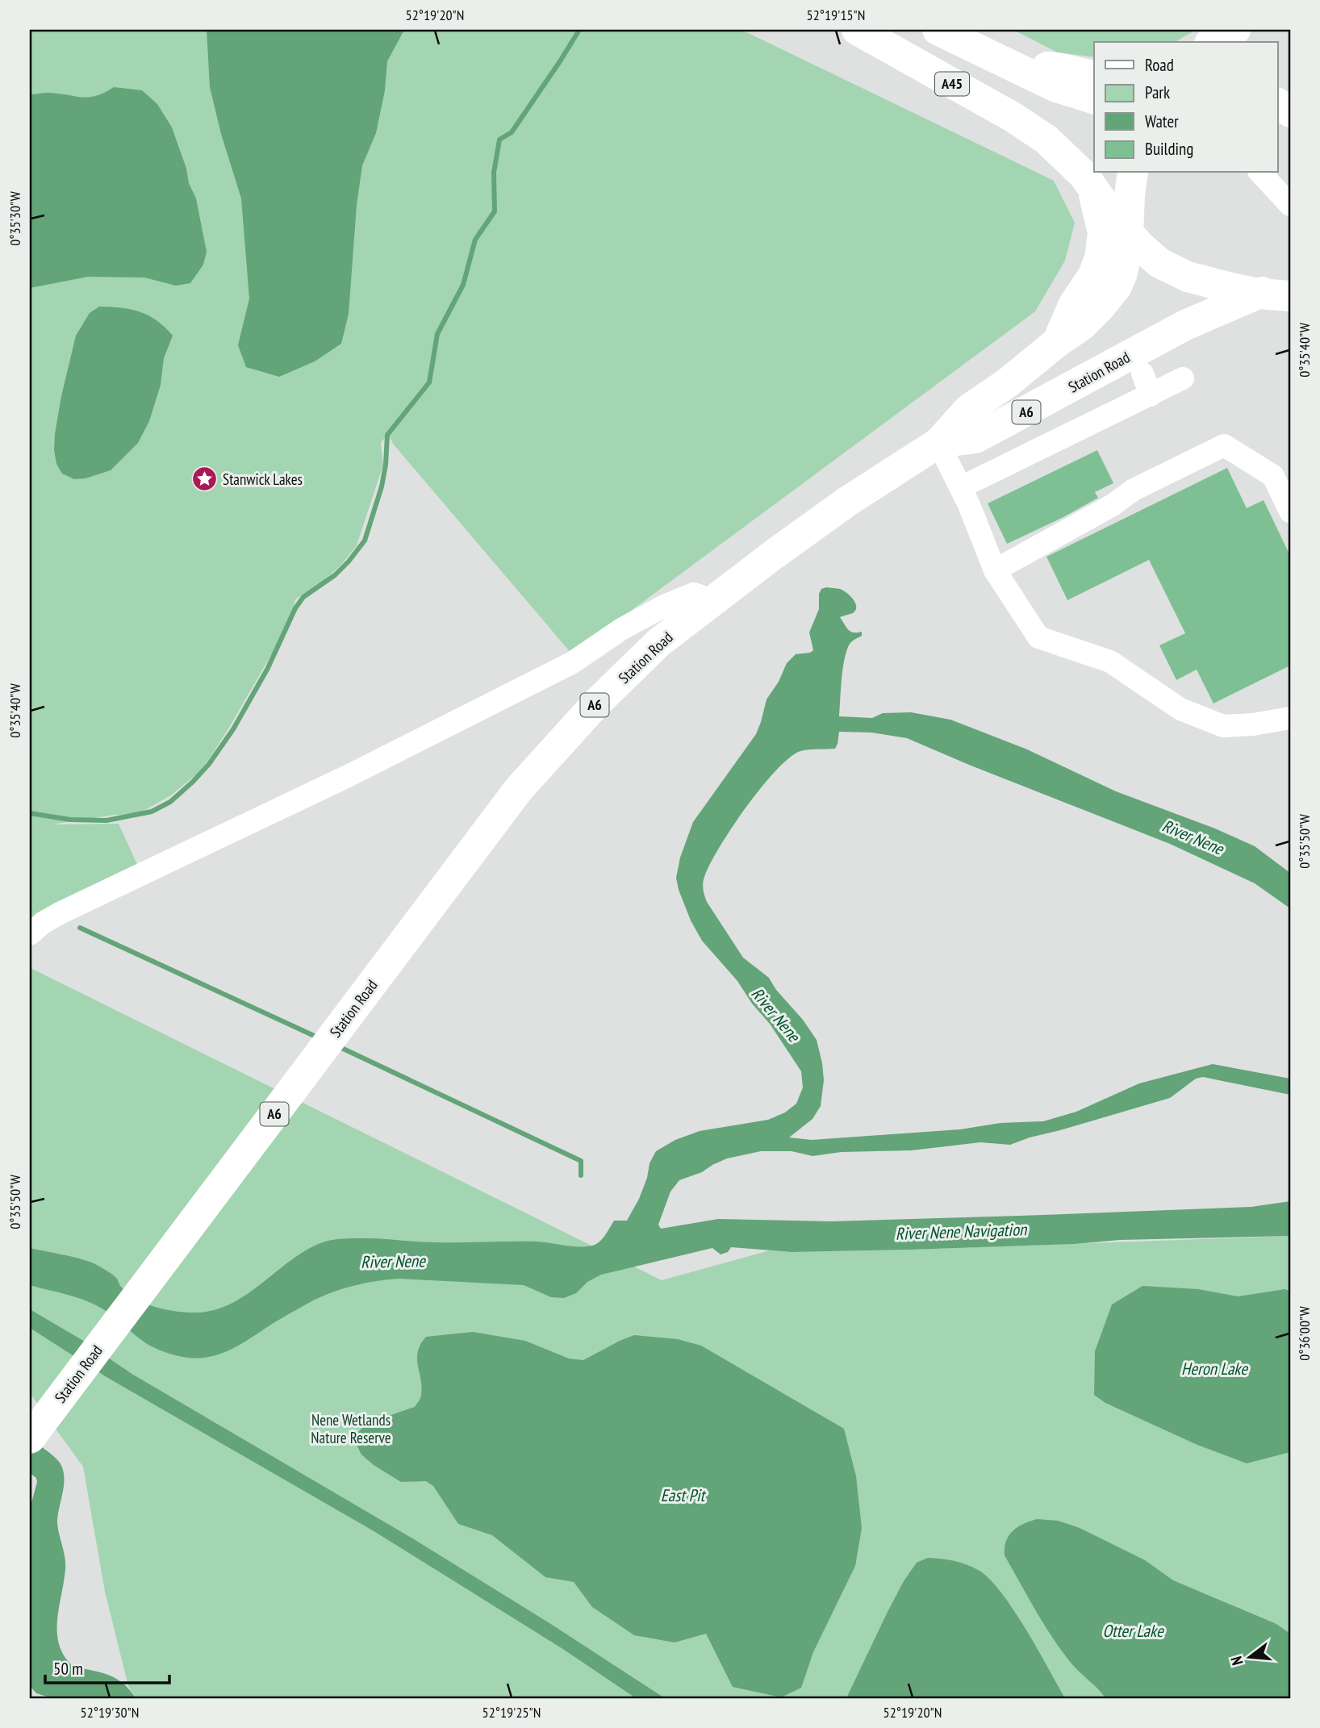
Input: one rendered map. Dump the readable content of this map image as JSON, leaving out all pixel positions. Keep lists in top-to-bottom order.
{
  "streets": {
    "highway": ["A45", "Station Road", "A6"]
  },
  "crossings": [
    ["A45", "Station Road"],
    ["A45", "A6"],
    ["Station Road", "A6"]
  ],
  "water": [
    "River Nene",
    "River Nene Navigation",
    "Heron Lake",
    "East Pit",
    "Otter Lake"
  ],
  "parks": ["Nene Wetlands Nature Reserve"],
  "places": {
    "place": ["Stanwick Lakes"]
  },
  "legend": [
    "Road",
    "Park",
    "Water",
    "Building"
  ],
  "scale_bar": "50 m",
  "north": "left",
  "coordinates": [
    "52°19'20\"N",
    "52°19'15\"N",
    "0°35'30\"W",
    "0°35'40\"W",
    "0°35'50\"W",
    "0°36'00\"W",
    "52°19'30\"N",
    "52°19'25\"N"
  ]
}
